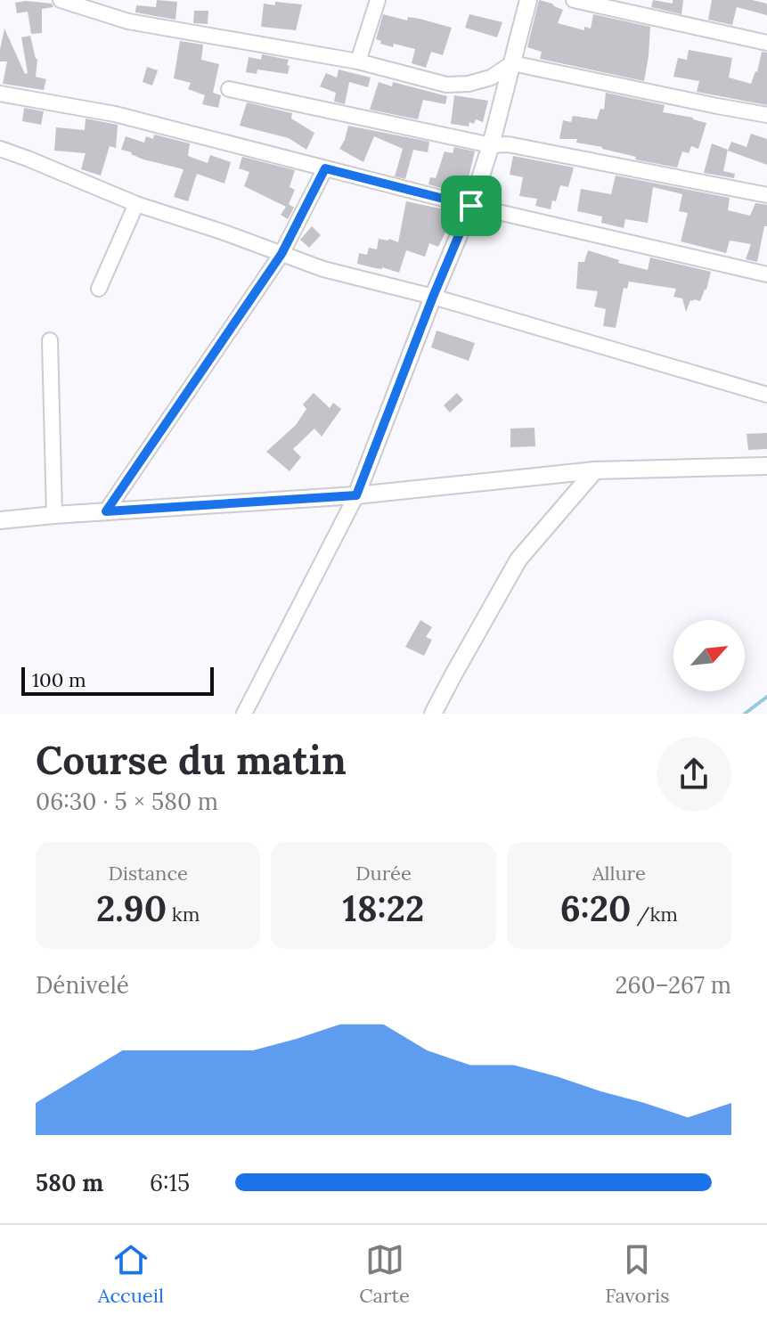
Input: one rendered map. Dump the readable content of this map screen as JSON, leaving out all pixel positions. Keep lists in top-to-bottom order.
{
  "scale_bar": "100 m",
  "north": "top right",
  "page": {
    "scale": "100 m",
    "heading": ["Course du matin", "06:30 · 5 × 580 m"],
    "stats": [
      ["Distance", "2.90 km"],
      ["Durée", "18:22"],
      ["Allure", "6:20 /km"]
    ],
    "chart": ["Dénivelé", "260–267 m"],
    "list": [
      {
        "name": "580 m",
        "note": "6:15"
      }
    ],
    "tabs": ["Accueil", "Carte", "Favoris"]
  }
}
